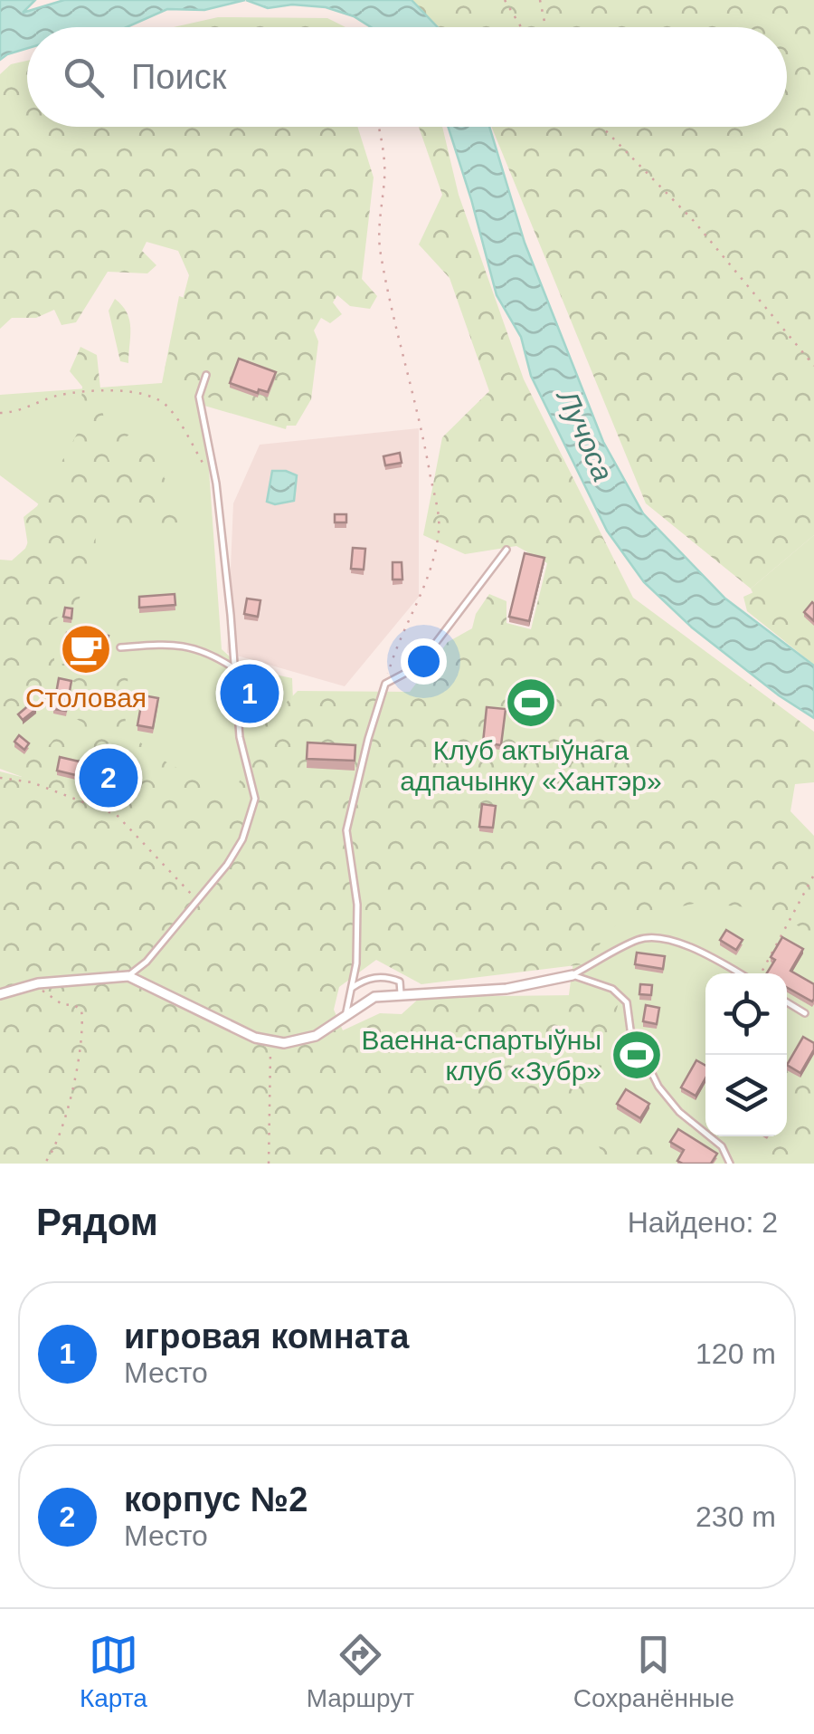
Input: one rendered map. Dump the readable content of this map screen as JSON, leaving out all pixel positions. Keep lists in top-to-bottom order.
{
  "water": ["Лучоса"],
  "places": {
    "cafe": ["Столовая"],
    "sports": ["Клуб актыўнага адпачынку «Хантэр»", "Ваенна-спартыўны клуб «Зубр»"]
  },
  "page": {
    "search": "Поиск",
    "pins": ["1", "2"],
    "heading": ["Рядом", "Найдено: 2"],
    "list": [
      {
        "mark": "1",
        "name": "игровая комната",
        "note": "Место",
        "value": "120 m"
      },
      {
        "mark": "2",
        "name": "корпус №2",
        "note": "Место",
        "value": "230 m"
      }
    ],
    "nav": ["Карта", "Маршрут", "Сохранённые"]
  }
}
